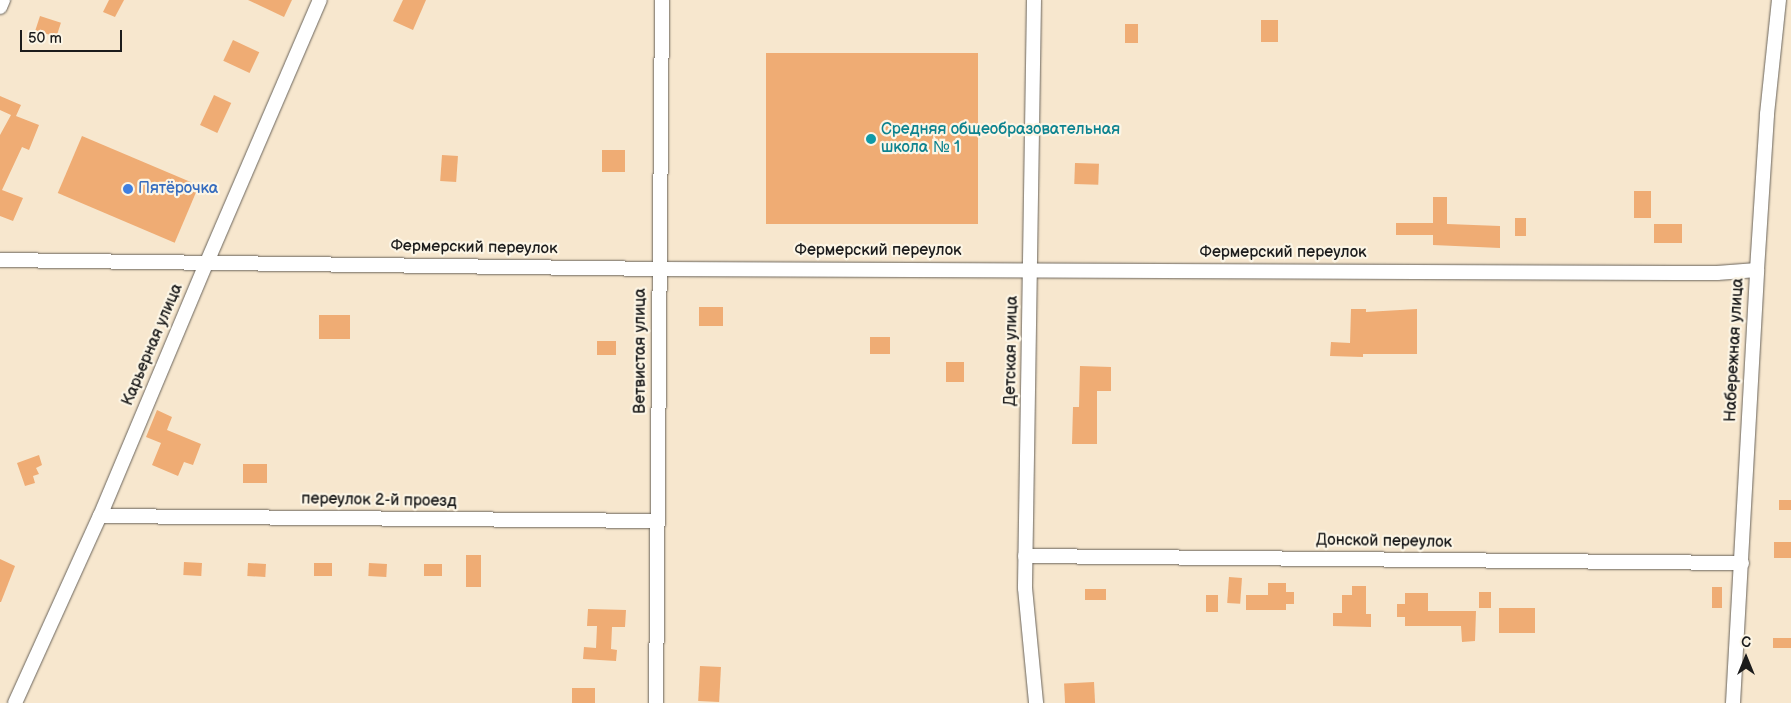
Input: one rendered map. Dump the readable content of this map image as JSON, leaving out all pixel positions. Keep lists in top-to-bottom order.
{
  "streets": {
    "street": [
      "Фермерский переулок",
      "Карьерная улица",
      "Набережная улица",
      "Ветвистая улица",
      "Детская улица",
      "переулок 2-й проезд",
      "Донской переулок"
    ]
  },
  "crossings": [
    ["Фермерский переулок", "Карьерная улица"],
    ["Фермерский переулок", "Набережная улица"],
    ["Фермерский переулок", "Ветвистая улица"],
    ["Фермерский переулок", "Детская улица"],
    ["Карьерная улица", "переулок 2-й проезд"],
    ["Набережная улица", "Донской переулок"],
    ["Ветвистая улица", "переулок 2-й проезд"],
    ["Детская улица", "Донской переулок"]
  ],
  "places": ["Средняя общеобразовательная школа № 1", "Пятёрочка"],
  "scale_bar": "50 m",
  "north": "top"
}
